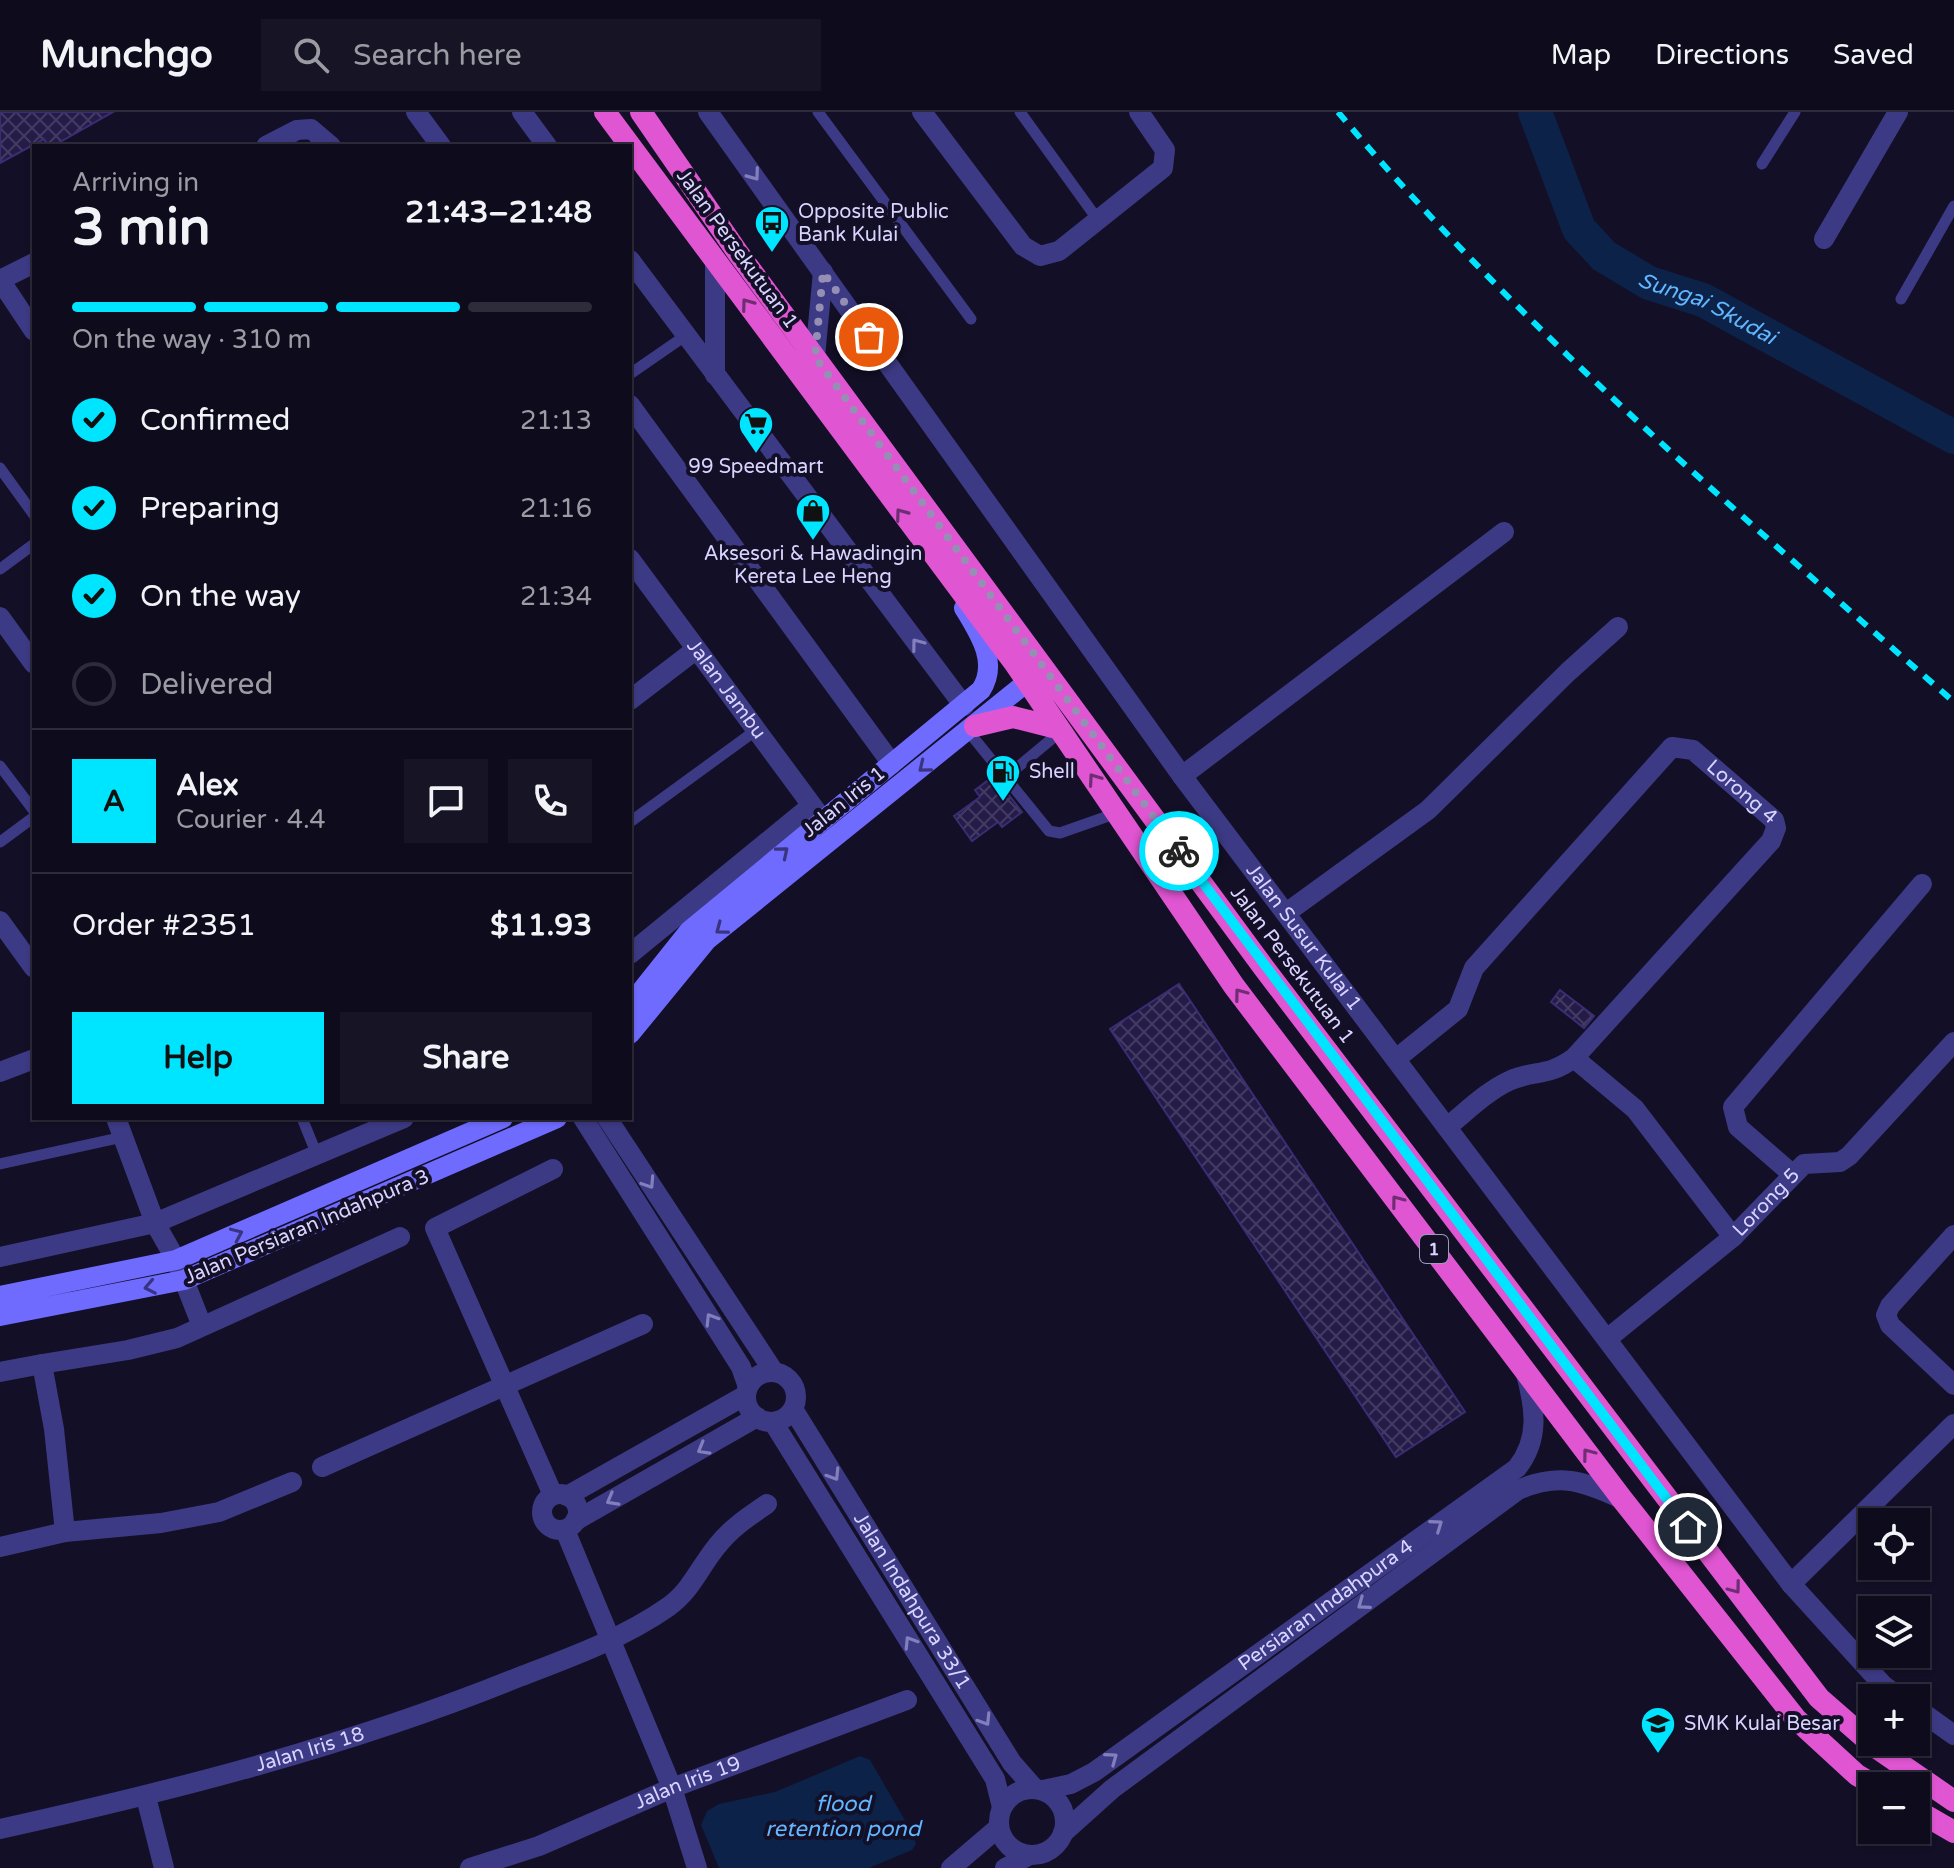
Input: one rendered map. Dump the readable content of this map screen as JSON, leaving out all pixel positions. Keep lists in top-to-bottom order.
{
  "streets": {
    "highway": ["Jalan Persekutuan 1", "1"],
    "main road": ["Jalan Iris 1", "Jalan Persiaran Indahpura 3"],
    "street": [
      "Jalan Jambu",
      "Lorong 4",
      "Jalan Susur Kulai 1",
      "Lorong 5",
      "Jalan Indahpura 33/1",
      "Persiaran Indahpura 4",
      "Jalan Iris 18",
      "Jalan Iris 19"
    ]
  },
  "crossings": [
    ["Jalan Persekutuan 1", "Jalan Iris 1"],
    ["Jalan Persekutuan 1", "Persiaran Indahpura 4"],
    ["Jalan Jambu", "Jalan Iris 1"],
    ["Lorong 4", "Jalan Susur Kulai 1"],
    ["Jalan Susur Kulai 1", "Lorong 5"],
    ["Jalan Indahpura 33/1", "Persiaran Indahpura 4"]
  ],
  "water": ["Sungai Skudai", "flood retention pond"],
  "places": {
    "bus stop": ["Opposite Public Bank Kulai"],
    "supermarket": ["99 Speedmart"],
    "shop": ["Aksesori & Hawadingin Kereta Lee Heng"],
    "fuel station": ["Shell"],
    "school or university": ["SMK Kulai Besar"]
  },
  "page": {
    "header": "Munchgo",
    "search": "Search here",
    "nav": ["Map", "Directions", "Saved"],
    "heading": ["3 min", "Arriving in", "21:43–21:48"],
    "panel": [
      "Alex",
      "Courier · 4.4",
      "Order #2351",
      "$11.93"
    ],
    "bar": "On the way · 310 m",
    "list": [
      ["Confirmed", "21:13"],
      ["Preparing", "21:16"],
      ["On the way", "21:34"],
      "Delivered"
    ],
    "round": "A",
    "buttons": ["Help", "Share"],
    "map_buttons": ["+", "−"]
  }
}
